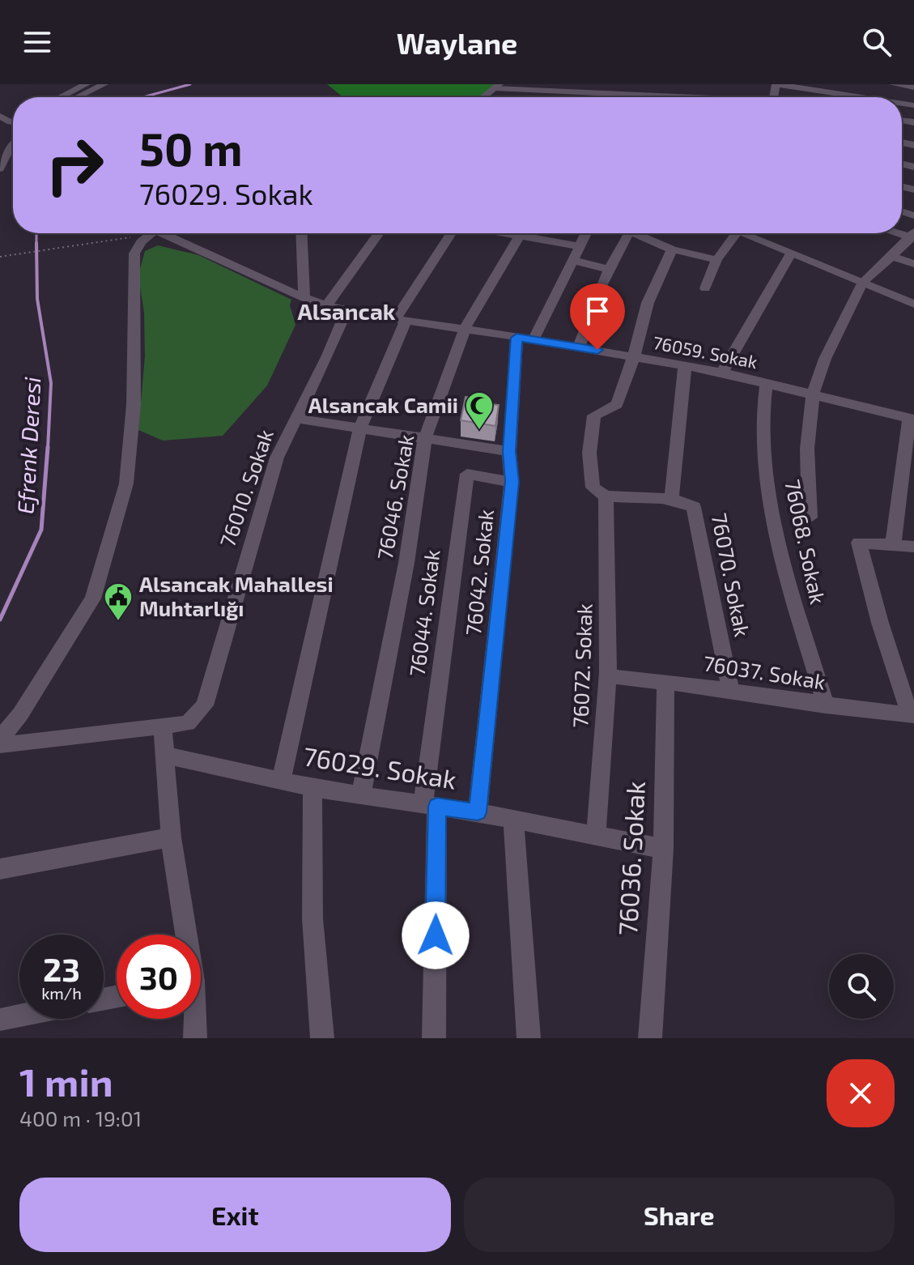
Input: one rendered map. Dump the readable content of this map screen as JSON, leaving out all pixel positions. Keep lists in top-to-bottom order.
{
  "streets": {
    "street": [
      "76059. Sokak",
      "76010. Sokak",
      "76046. Sokak",
      "76068. Sokak",
      "76042. Sokak",
      "76070. Sokak",
      "76044. Sokak",
      "76072. Sokak",
      "76037. Sokak",
      "76029. Sokak",
      "76036. Sokak"
    ]
  },
  "crossings": [
    ["76059. Sokak", "76010. Sokak"],
    ["76059. Sokak", "76046. Sokak"],
    ["76059. Sokak", "76068. Sokak"],
    ["76059. Sokak", "76042. Sokak"],
    ["76046. Sokak", "76029. Sokak"],
    ["76068. Sokak", "76037. Sokak"],
    ["76042. Sokak", "76044. Sokak"],
    ["76042. Sokak", "76029. Sokak"],
    ["76070. Sokak", "76037. Sokak"],
    ["76044. Sokak", "76029. Sokak"],
    ["76072. Sokak", "76037. Sokak"],
    ["76072. Sokak", "76029. Sokak"],
    ["76037. Sokak", "76036. Sokak"],
    ["76029. Sokak", "76036. Sokak"]
  ],
  "districts": ["Alsancak"],
  "water": ["Efrenk Deresi"],
  "places": {
    "mosque": ["Alsancak Camii"],
    "public building": ["Alsancak Mahallesi Muhtarlığı"]
  },
  "page": {
    "header": "Waylane",
    "turn": ["50 m", "76029. Sokak"],
    "speed": "23 km/h",
    "limit": "30",
    "heading": ["1 min", "400 m · 19:01"],
    "buttons": ["Exit", "Share"]
  }
}
